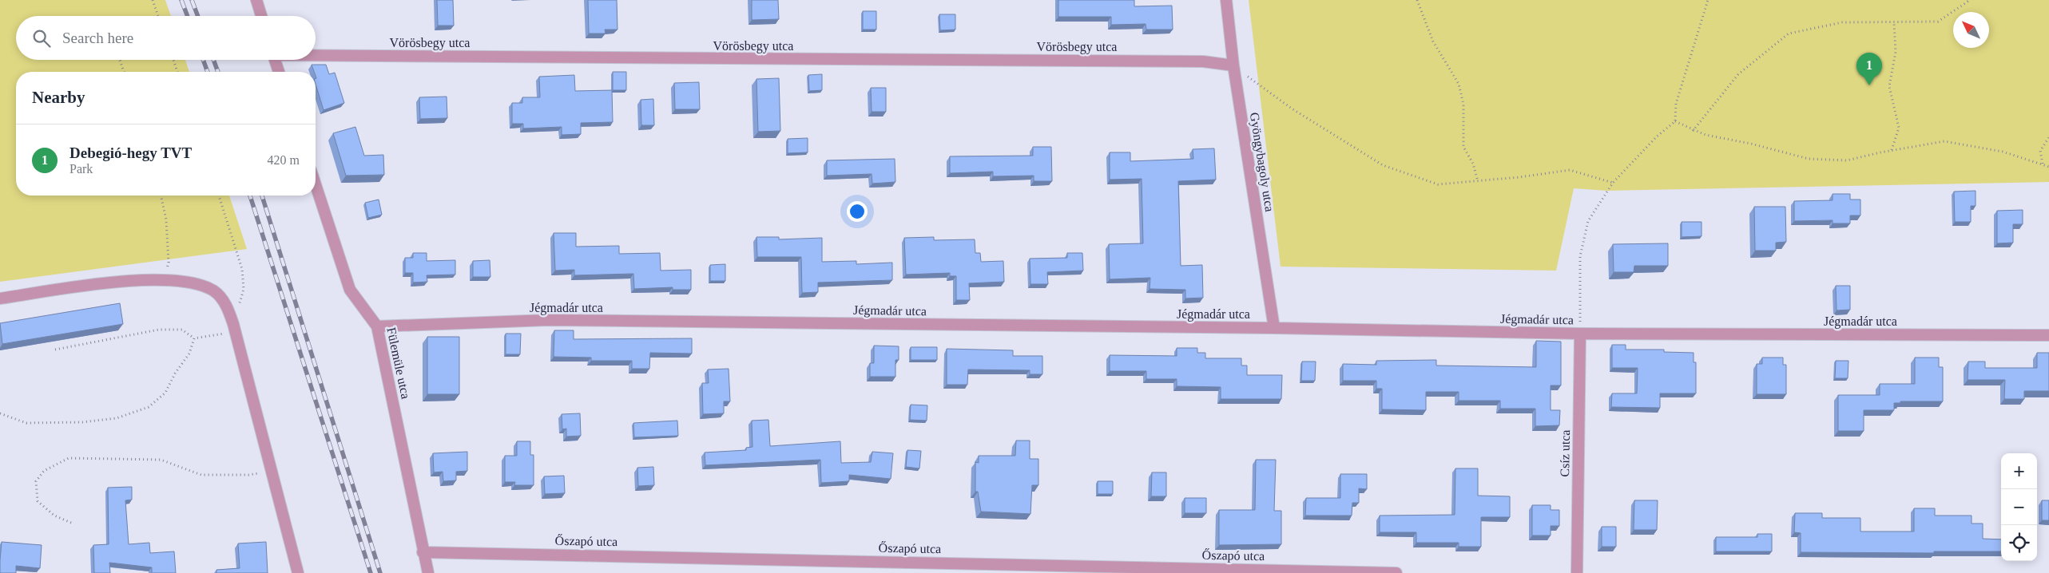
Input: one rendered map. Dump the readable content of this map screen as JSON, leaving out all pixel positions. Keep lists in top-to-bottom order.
{
  "streets": {
    "street": [
      "Vörösbegy utca",
      "Gyöngybagoly utca",
      "Jégmadár utca",
      "Fülemüle utca",
      "Csíz utca",
      "Őszapó utca"
    ]
  },
  "crossings": [
    ["Vörösbegy utca", "Gyöngybagoly utca"],
    ["Gyöngybagoly utca", "Jégmadár utca"],
    ["Jégmadár utca", "Fülemüle utca"],
    ["Jégmadár utca", "Csíz utca"],
    ["Fülemüle utca", "Őszapó utca"]
  ],
  "north": "top left",
  "page": {
    "search": "Search here",
    "pins": "1",
    "heading": "Nearby",
    "list": [
      {
        "mark": "1",
        "name": "Debegió-hegy TVT",
        "note": "Park",
        "value": "420 m"
      }
    ],
    "map_buttons": ["+", "−"]
  }
}
